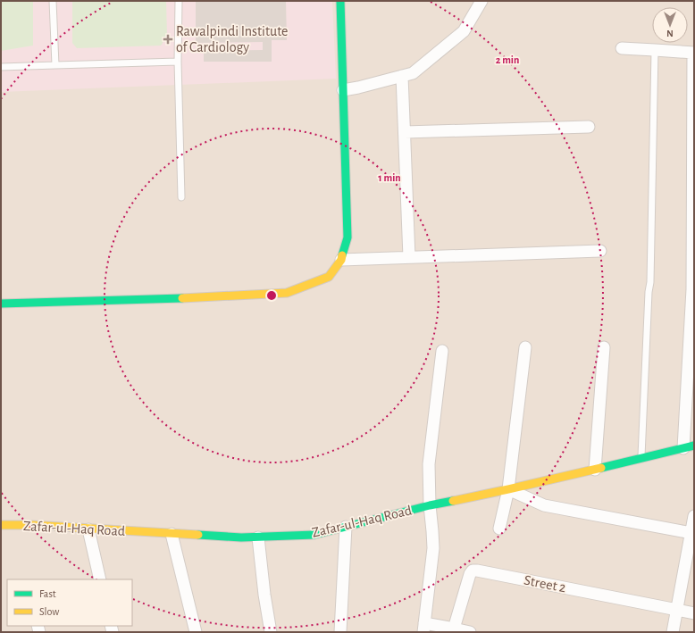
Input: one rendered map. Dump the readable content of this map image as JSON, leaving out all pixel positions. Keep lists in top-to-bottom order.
{
  "streets": {
    "street": ["Zafar-ul-Haq Road", "Street 2"]
  },
  "places": {
    "health": ["Rawalpindi Institute of Cardiology"]
  },
  "legend": ["Fast", "Slow"],
  "north": "bottom",
  "rings": ["2 min", "1 min"]
}
